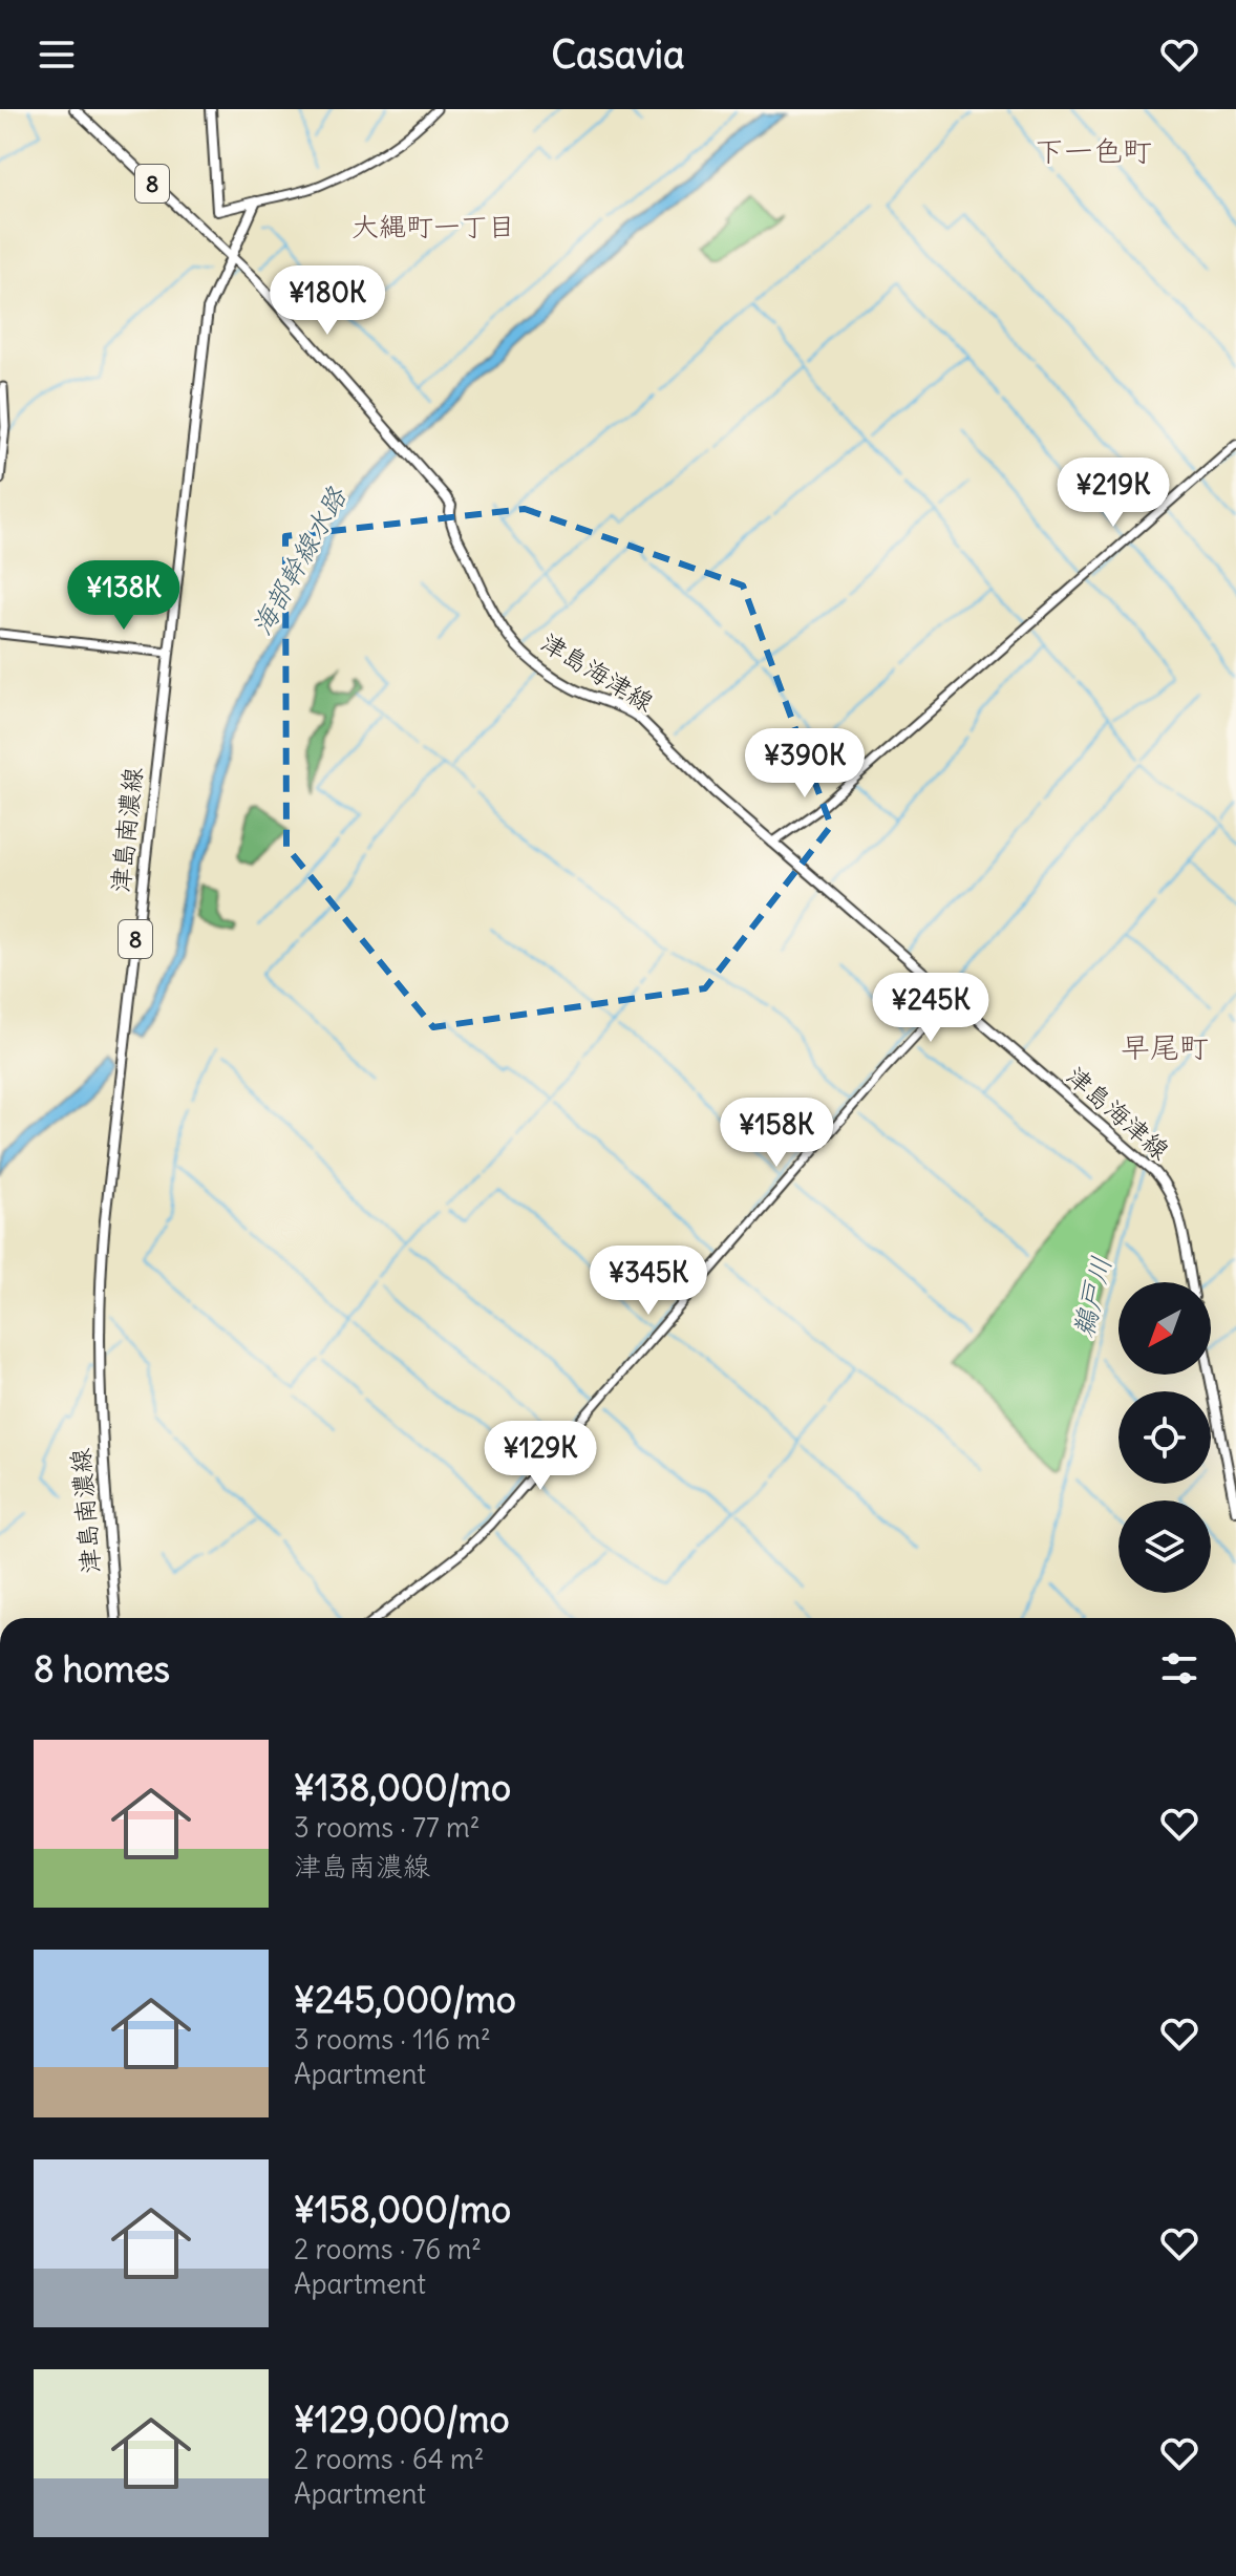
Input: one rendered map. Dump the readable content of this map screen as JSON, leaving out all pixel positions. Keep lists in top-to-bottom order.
{
  "streets": {
    "main road": ["8", "津島海津線", "津島南濃線"]
  },
  "crossings": [
    ["8", "津島海津線"],
    ["8", "津島南濃線"],
    ["津島海津線", "津島南濃線"]
  ],
  "districts": ["下一色町", "大縄町一丁目", "早尾町"],
  "water": ["海部幹線水路", "鵜戸川"],
  "north": "bottom left",
  "page": {
    "header": "Casavia",
    "price": [
      "¥180K",
      "¥219K",
      "¥138K",
      "¥390K",
      "¥245K",
      "¥158K",
      "¥345K",
      "¥129K"
    ],
    "heading": "8 homes",
    "list": [
      {
        "name": "¥138,000/mo",
        "note": "3 rooms · 77 m² · 津島南濃線"
      },
      {
        "name": "¥245,000/mo",
        "note": "3 rooms · 116 m² · Apartment"
      },
      {
        "name": "¥158,000/mo",
        "note": "2 rooms · 76 m² · Apartment"
      },
      {
        "name": "¥129,000/mo",
        "note": "2 rooms · 64 m² · Apartment"
      }
    ]
  }
}
